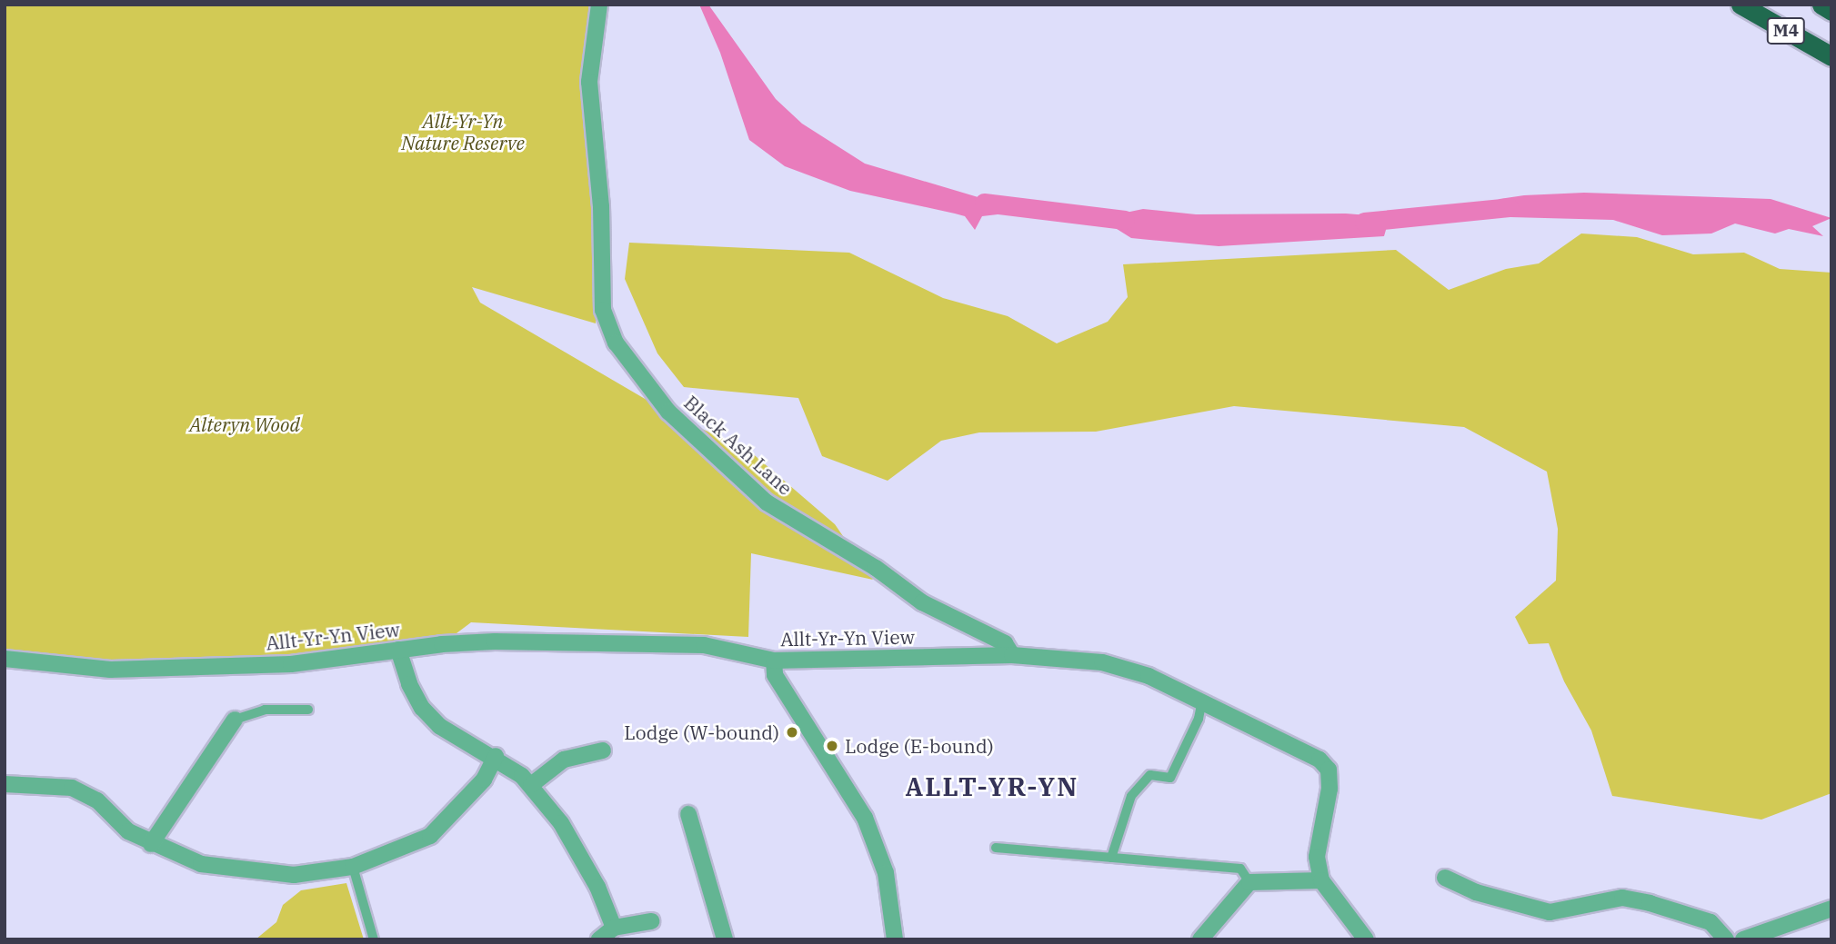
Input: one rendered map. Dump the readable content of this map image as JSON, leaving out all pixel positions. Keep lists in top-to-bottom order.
{
  "streets": {
    "highway": ["M4"],
    "street": ["Black Ash Lane", "Allt-Yr-Yn View"]
  },
  "crossings": [
    ["Black Ash Lane", "Allt-Yr-Yn View"]
  ],
  "districts": ["ALLT-YR-YN"],
  "parks": ["Allt-Yr-Yn Nature Reserve", "Alteryn Wood"],
  "places": ["Lodge (W-bound)", "Lodge (E-bound)"]
}
